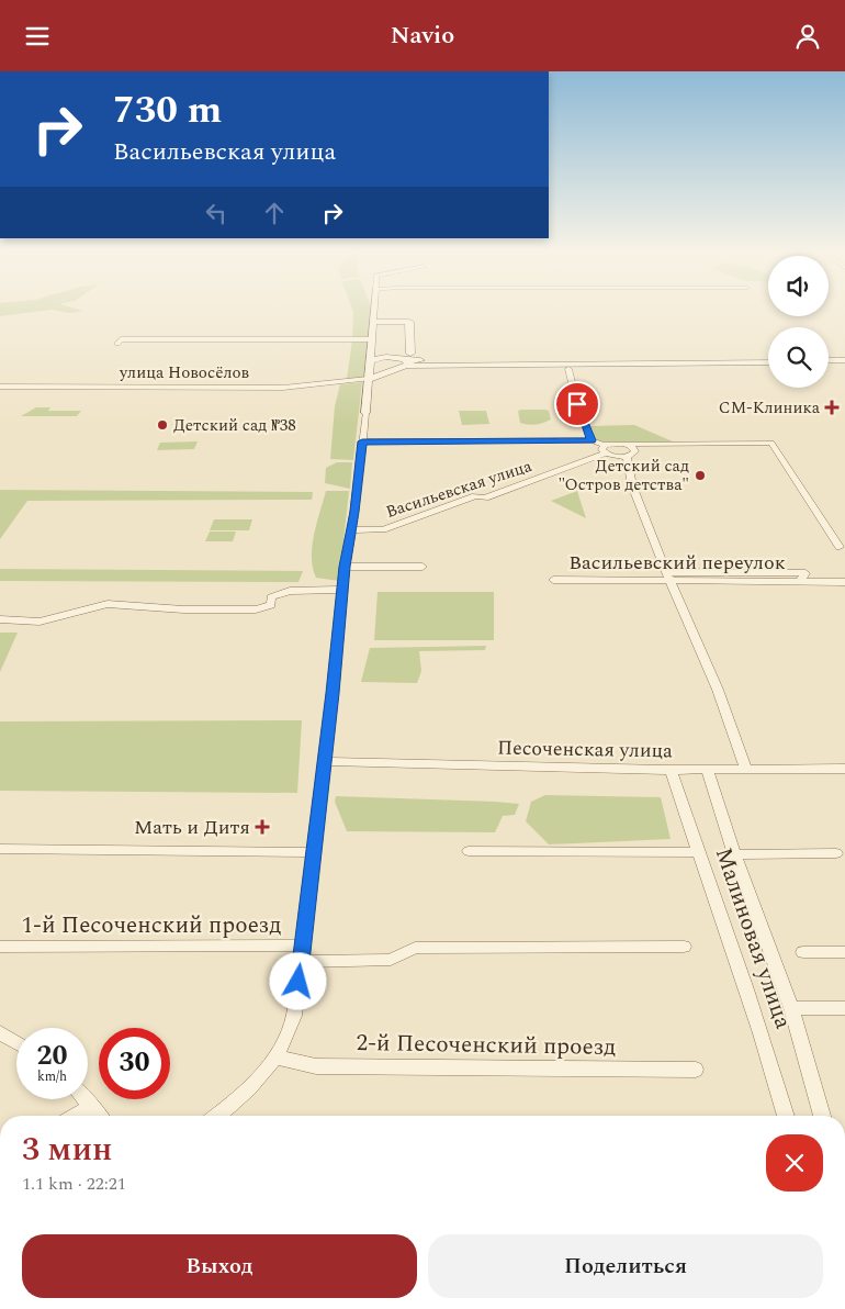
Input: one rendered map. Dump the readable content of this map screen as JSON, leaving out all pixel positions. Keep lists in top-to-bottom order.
{
  "streets": {
    "street": [
      "улица Новосёлов",
      "Васильевская улица",
      "Васильевский переулок",
      "Песоченская улица",
      "1-й Песоченский проезд",
      "Малиновая улица",
      "2-й Песоченский проезд"
    ]
  },
  "crossings": [
    ["Песоченская улица", "Малиновая улица"]
  ],
  "places": {
    "health": ["СМ-Клиника", "Мать и Дитя"],
    "other": ["Детский сад №38", "Детский сад \"Остров детства\""]
  },
  "page": {
    "header": "Navio",
    "turn": ["730 m", "Васильевская улица"],
    "speed": "20 km/h",
    "limit": "30",
    "heading": ["3 мин", "1.1 km · 22:21"],
    "buttons": ["Выход", "Поделиться"]
  }
}
